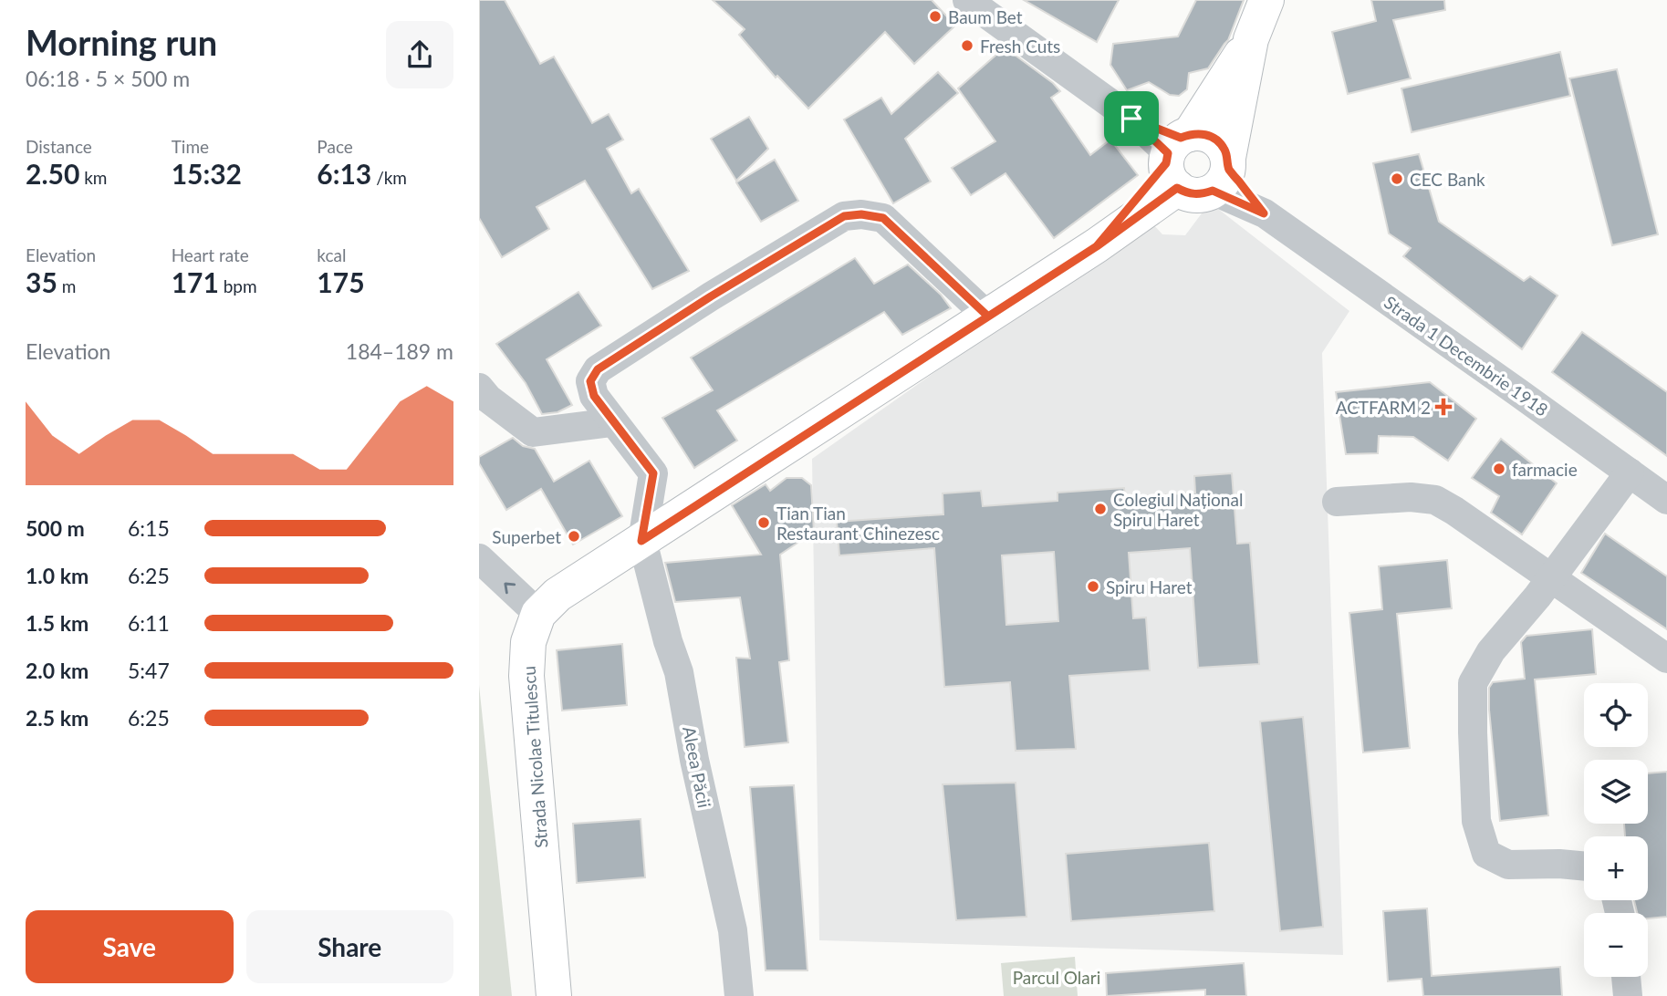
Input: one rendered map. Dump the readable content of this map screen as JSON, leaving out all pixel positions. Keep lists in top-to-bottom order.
{
  "streets": {
    "main road": ["Strada Nicolae Titulescu"],
    "street": ["Strada 1 Decembrie 1918", "Aleea Păcii"]
  },
  "crossings": [
    ["Strada 1 Decembrie 1918", "Strada Nicolae Titulescu"],
    ["Strada Nicolae Titulescu", "Aleea Păcii"]
  ],
  "parks": ["Parcul Olari"],
  "places": {
    "other": [
      "Baum Bet",
      "Fresh Cuts",
      "CEC Bank",
      "farmacie",
      "Colegiul Național Spiru Haret",
      "Tian Tian Restaurant Chinezesc",
      "Superbet",
      "Spiru Haret"
    ],
    "health": ["ACTFARM 2"]
  },
  "page": {
    "heading": ["Morning run", "06:18 · 5 × 500 m"],
    "stats": [
      ["Distance", "2.50 km"],
      ["Time", "15:32"],
      ["Pace", "6:13 /km"],
      ["Elevation", "35 m"],
      ["Heart rate", "171 bpm"],
      ["kcal", "175"]
    ],
    "chart": ["Elevation", "184–189 m"],
    "list": [
      {
        "name": "500 m",
        "note": "6:15"
      },
      {
        "name": "1.0 km",
        "note": "6:25"
      },
      {
        "name": "1.5 km",
        "note": "6:11"
      },
      {
        "name": "2.0 km",
        "note": "5:47"
      },
      {
        "name": "2.5 km",
        "note": "6:25"
      }
    ],
    "map_buttons": ["+", "−"],
    "buttons": ["Save", "Share"]
  }
}
